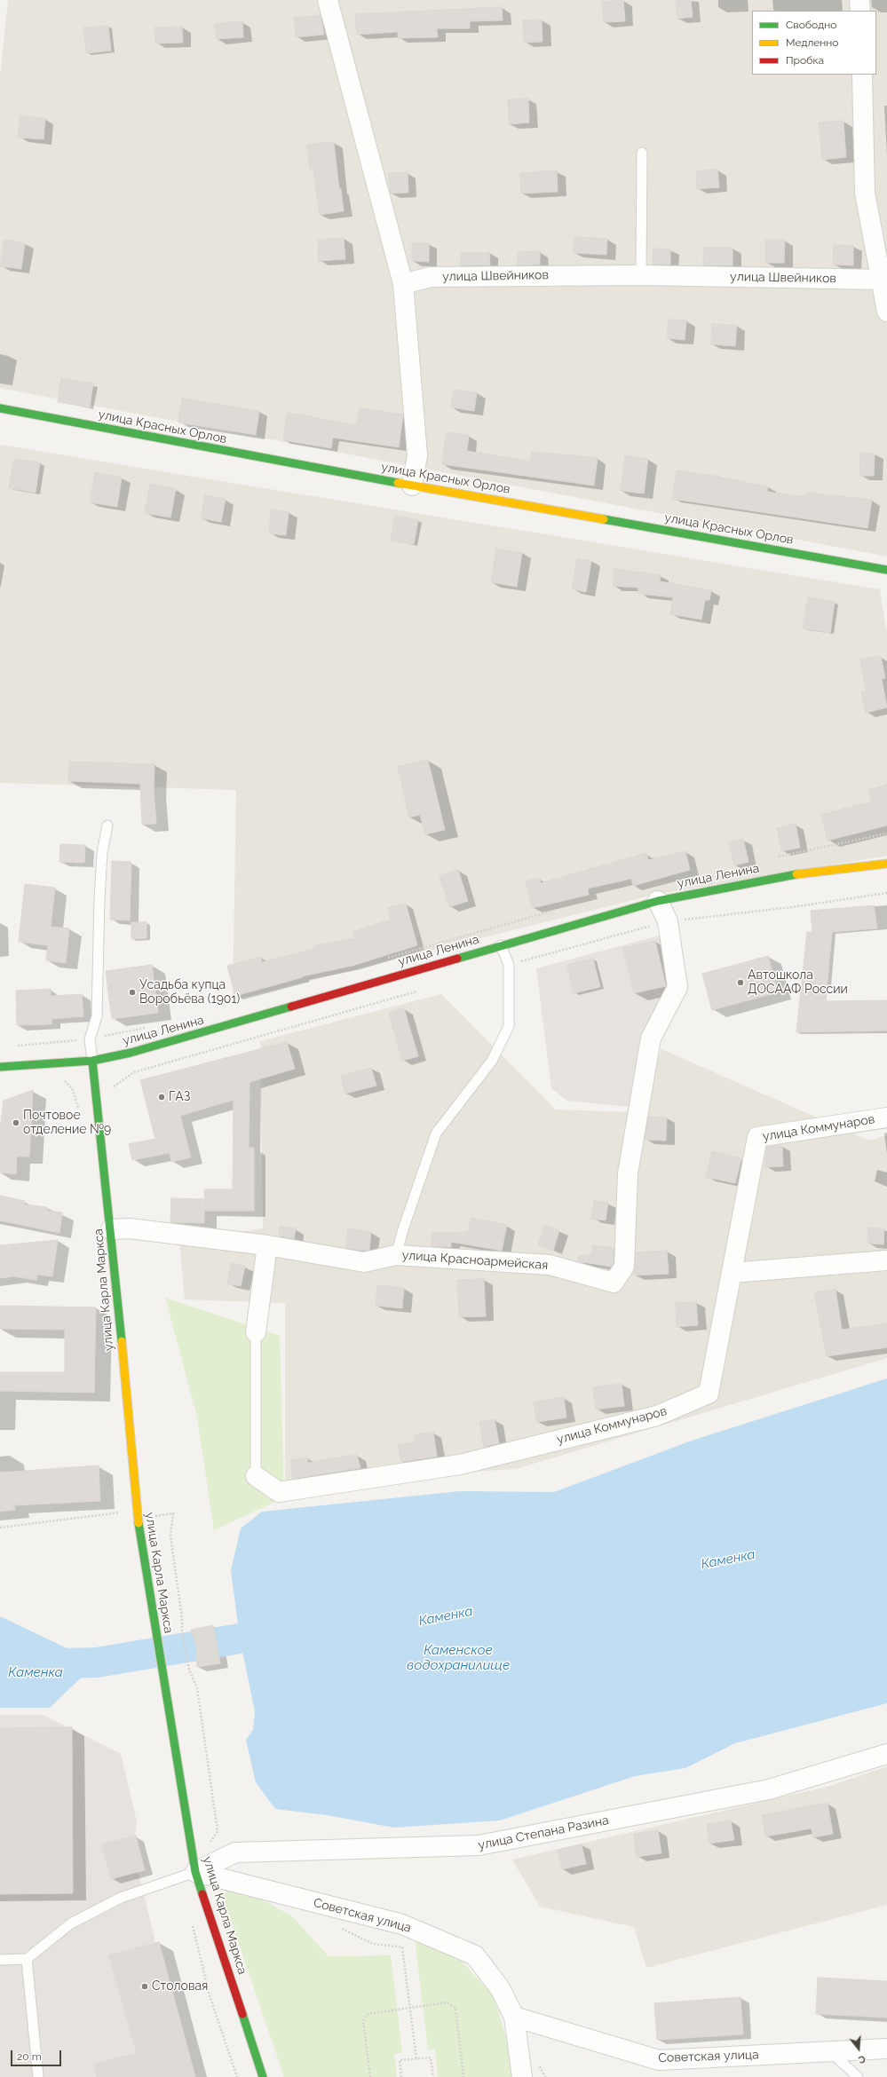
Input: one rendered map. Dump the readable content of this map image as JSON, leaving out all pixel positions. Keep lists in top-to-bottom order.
{
  "streets": {
    "main road": ["улица Красных Орлов", "улица Ленина", "улица Карла Маркса"],
    "street": [
      "улица Швейников",
      "улица Коммунаров",
      "улица Красноармейская",
      "улица Степана Разина",
      "Советская улица"
    ]
  },
  "crossings": [
    ["улица Ленина", "улица Красноармейская"],
    ["улица Ленина", "улица Карла Маркса"],
    ["улица Красноармейская", "улица Карла Маркса"],
    ["улица Карла Маркса", "улица Степана Разина"],
    ["улица Карла Маркса", "Советская улица"],
    ["улица Степана Разина", "Советская улица"]
  ],
  "water": ["Каменка", "Каменское водохранилище"],
  "places": [
    "Автошкола ДОСААФ России",
    "Усадьба купца Воробьёва (1901)",
    "ГАЗ",
    "Почтовое отделение №9",
    "Столовая"
  ],
  "legend": ["Свободно", "Медленно", "Пробка"],
  "scale_bar": "20 m",
  "north": "bottom"
}
